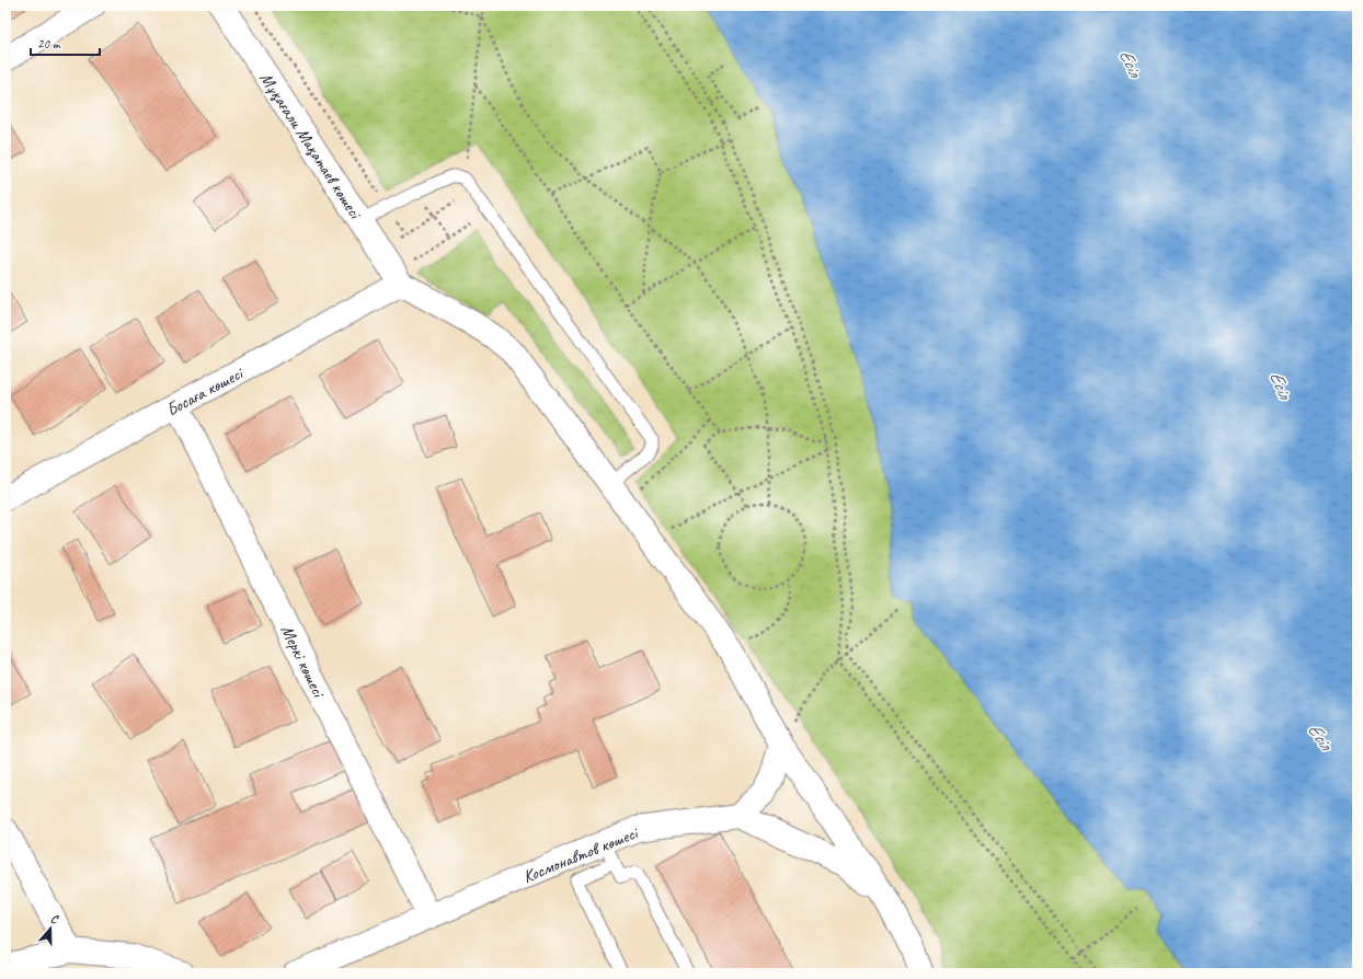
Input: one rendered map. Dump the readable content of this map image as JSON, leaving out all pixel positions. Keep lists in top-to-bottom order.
{
  "streets": {
    "street": [
      "Мұқағали Мақатаев көшесі",
      "Босаға көшесі",
      "Меркі көшесі",
      "Космонавтов көшесі"
    ]
  },
  "crossings": [
    ["Мұқағали Мақатаев көшесі", "Босаға көшесі"],
    ["Босаға көшесі", "Меркі көшесі"],
    ["Меркі көшесі", "Космонавтов көшесі"]
  ],
  "water": ["Есіл"],
  "scale_bar": "20 m",
  "north": "top"
}
